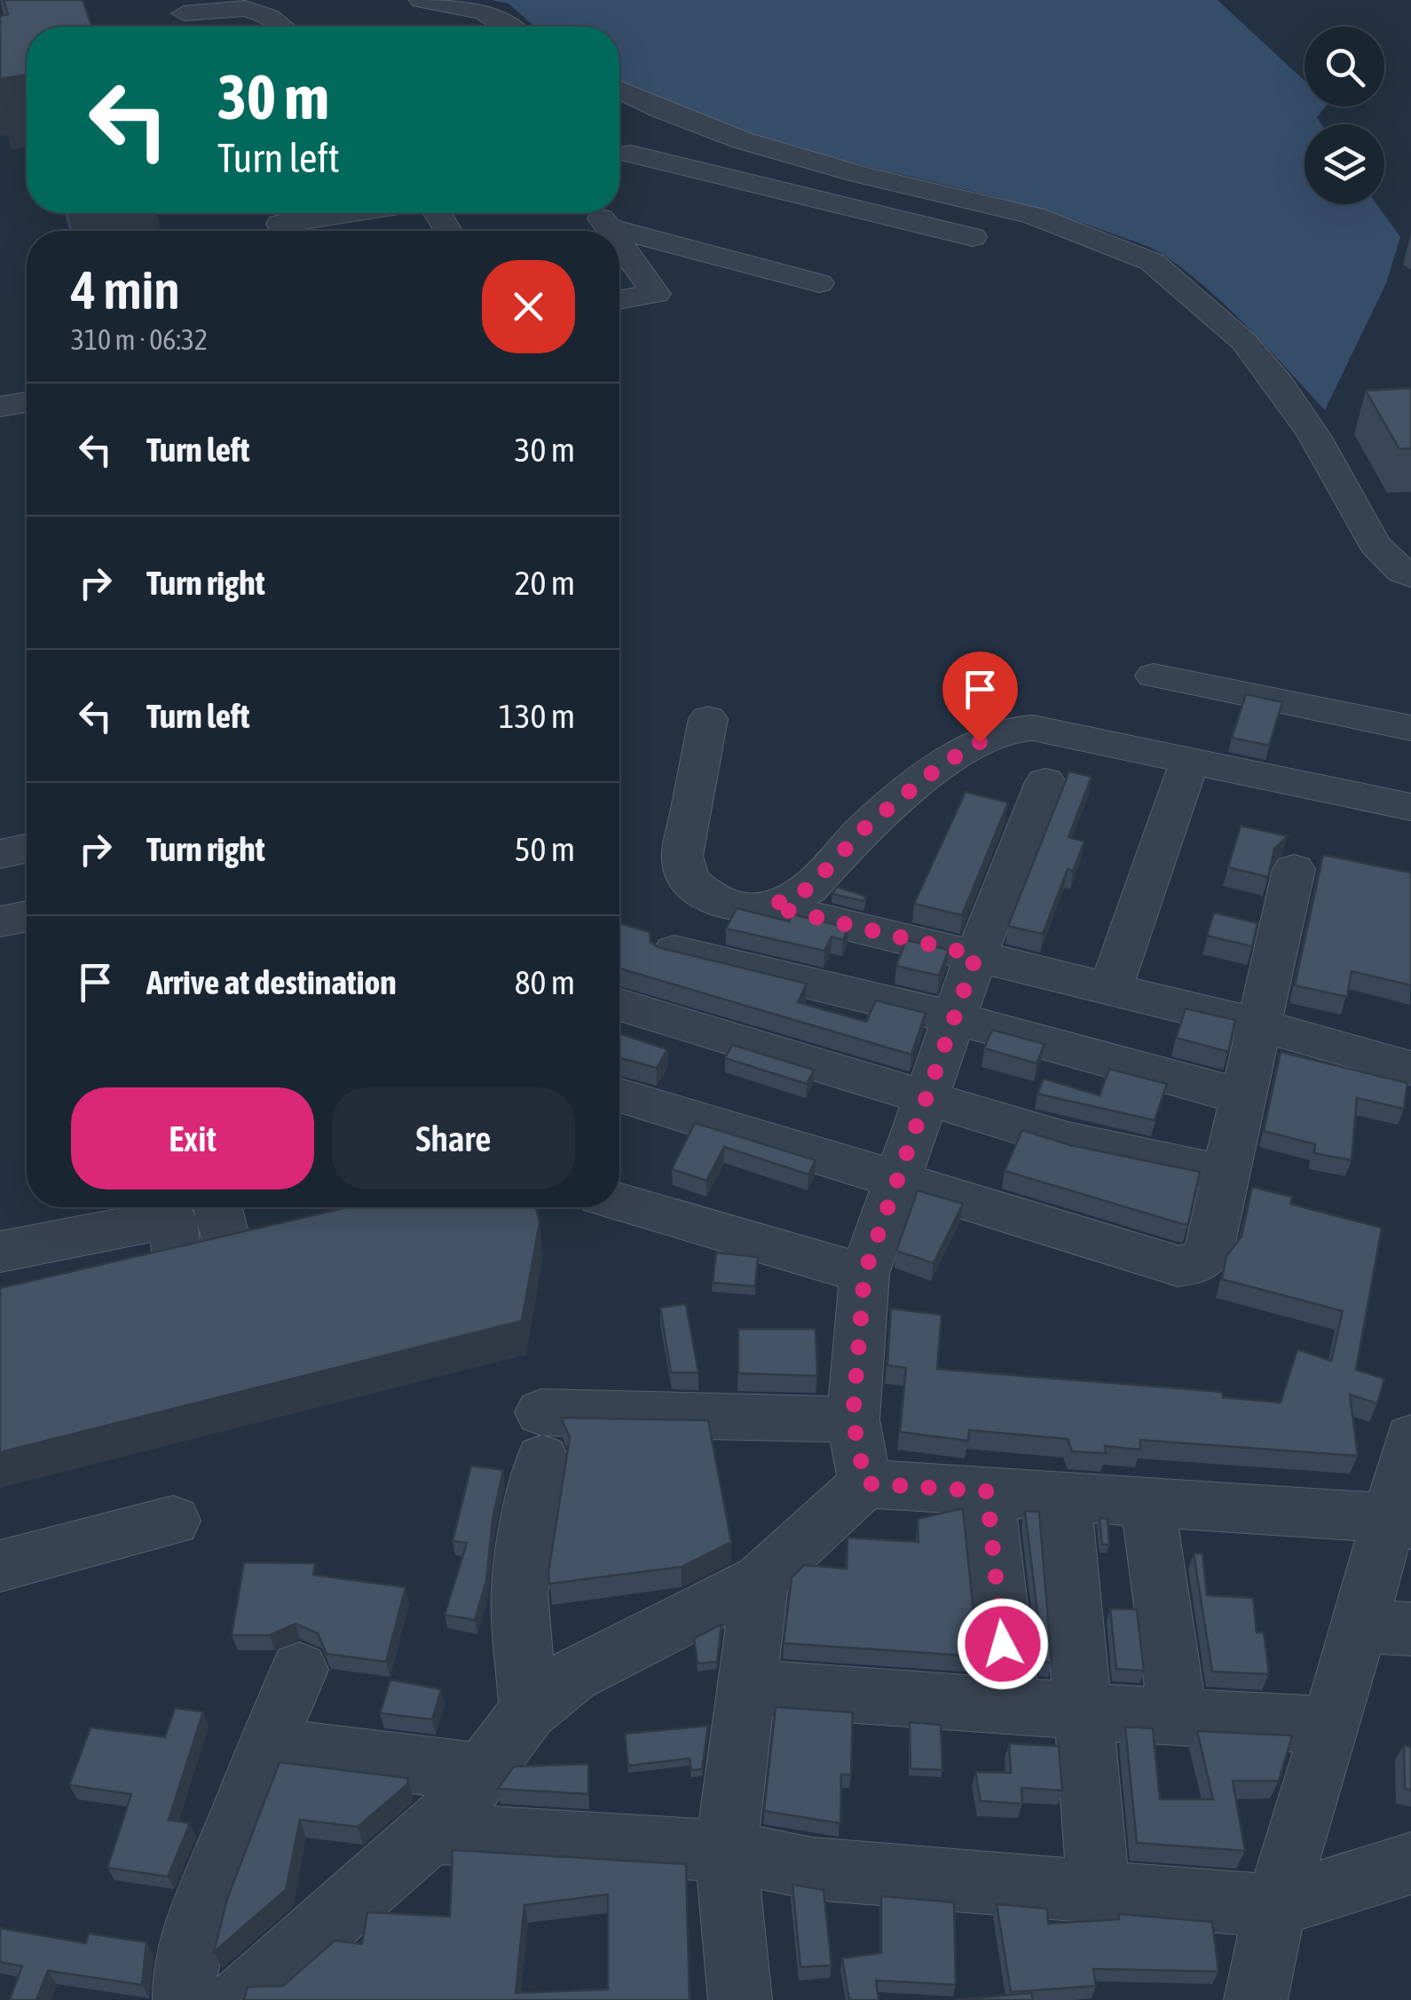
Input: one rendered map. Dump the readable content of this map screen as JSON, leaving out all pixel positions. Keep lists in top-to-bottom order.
{
  "page": {
    "turn": ["30 m", "Turn left"],
    "heading": ["4 min", "310 m · 06:32"],
    "list": [
      {
        "name": "Turn left",
        "value": "30 m"
      },
      {
        "name": "Turn right",
        "value": "20 m"
      },
      {
        "name": "Turn left",
        "value": "130 m"
      },
      {
        "name": "Turn right",
        "value": "50 m"
      },
      {
        "name": "Arrive at destination",
        "value": "80 m"
      }
    ],
    "buttons": ["Exit", "Share"]
  }
}
